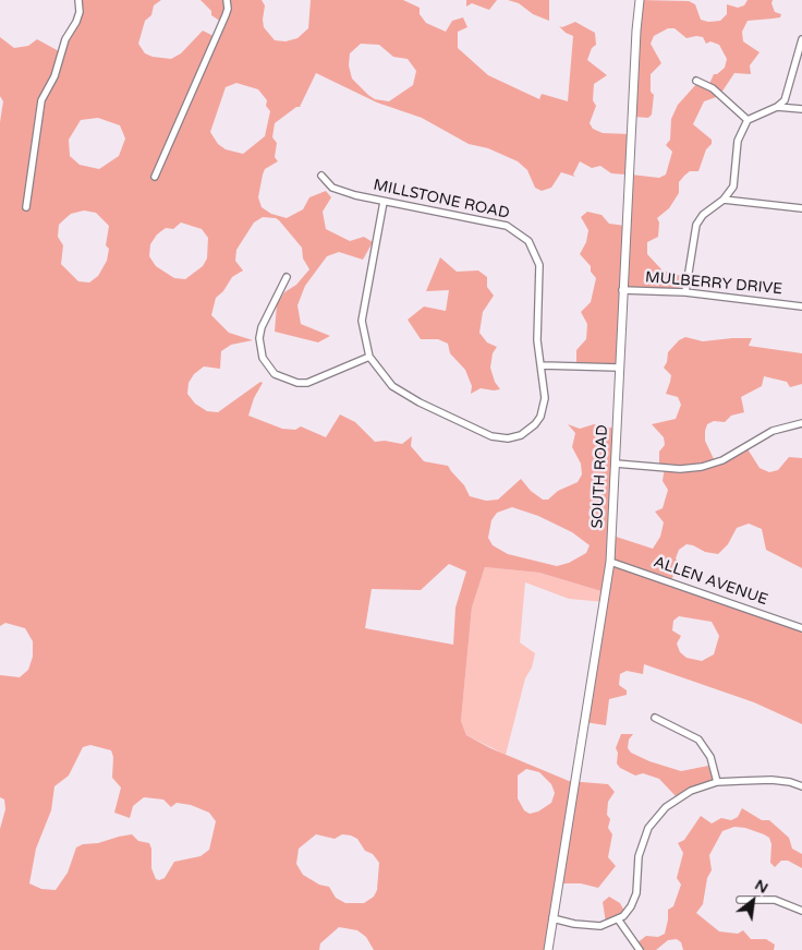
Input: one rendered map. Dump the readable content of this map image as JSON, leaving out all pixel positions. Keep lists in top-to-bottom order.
{
  "streets": {
    "street": [
      "MILLSTONE ROAD",
      "MULBERRY DRIVE",
      "SOUTH ROAD",
      "ALLEN AVENUE"
    ]
  },
  "crossings": [
    ["MULBERRY DRIVE", "SOUTH ROAD"],
    ["SOUTH ROAD", "ALLEN AVENUE"]
  ],
  "north": "top right"
}
